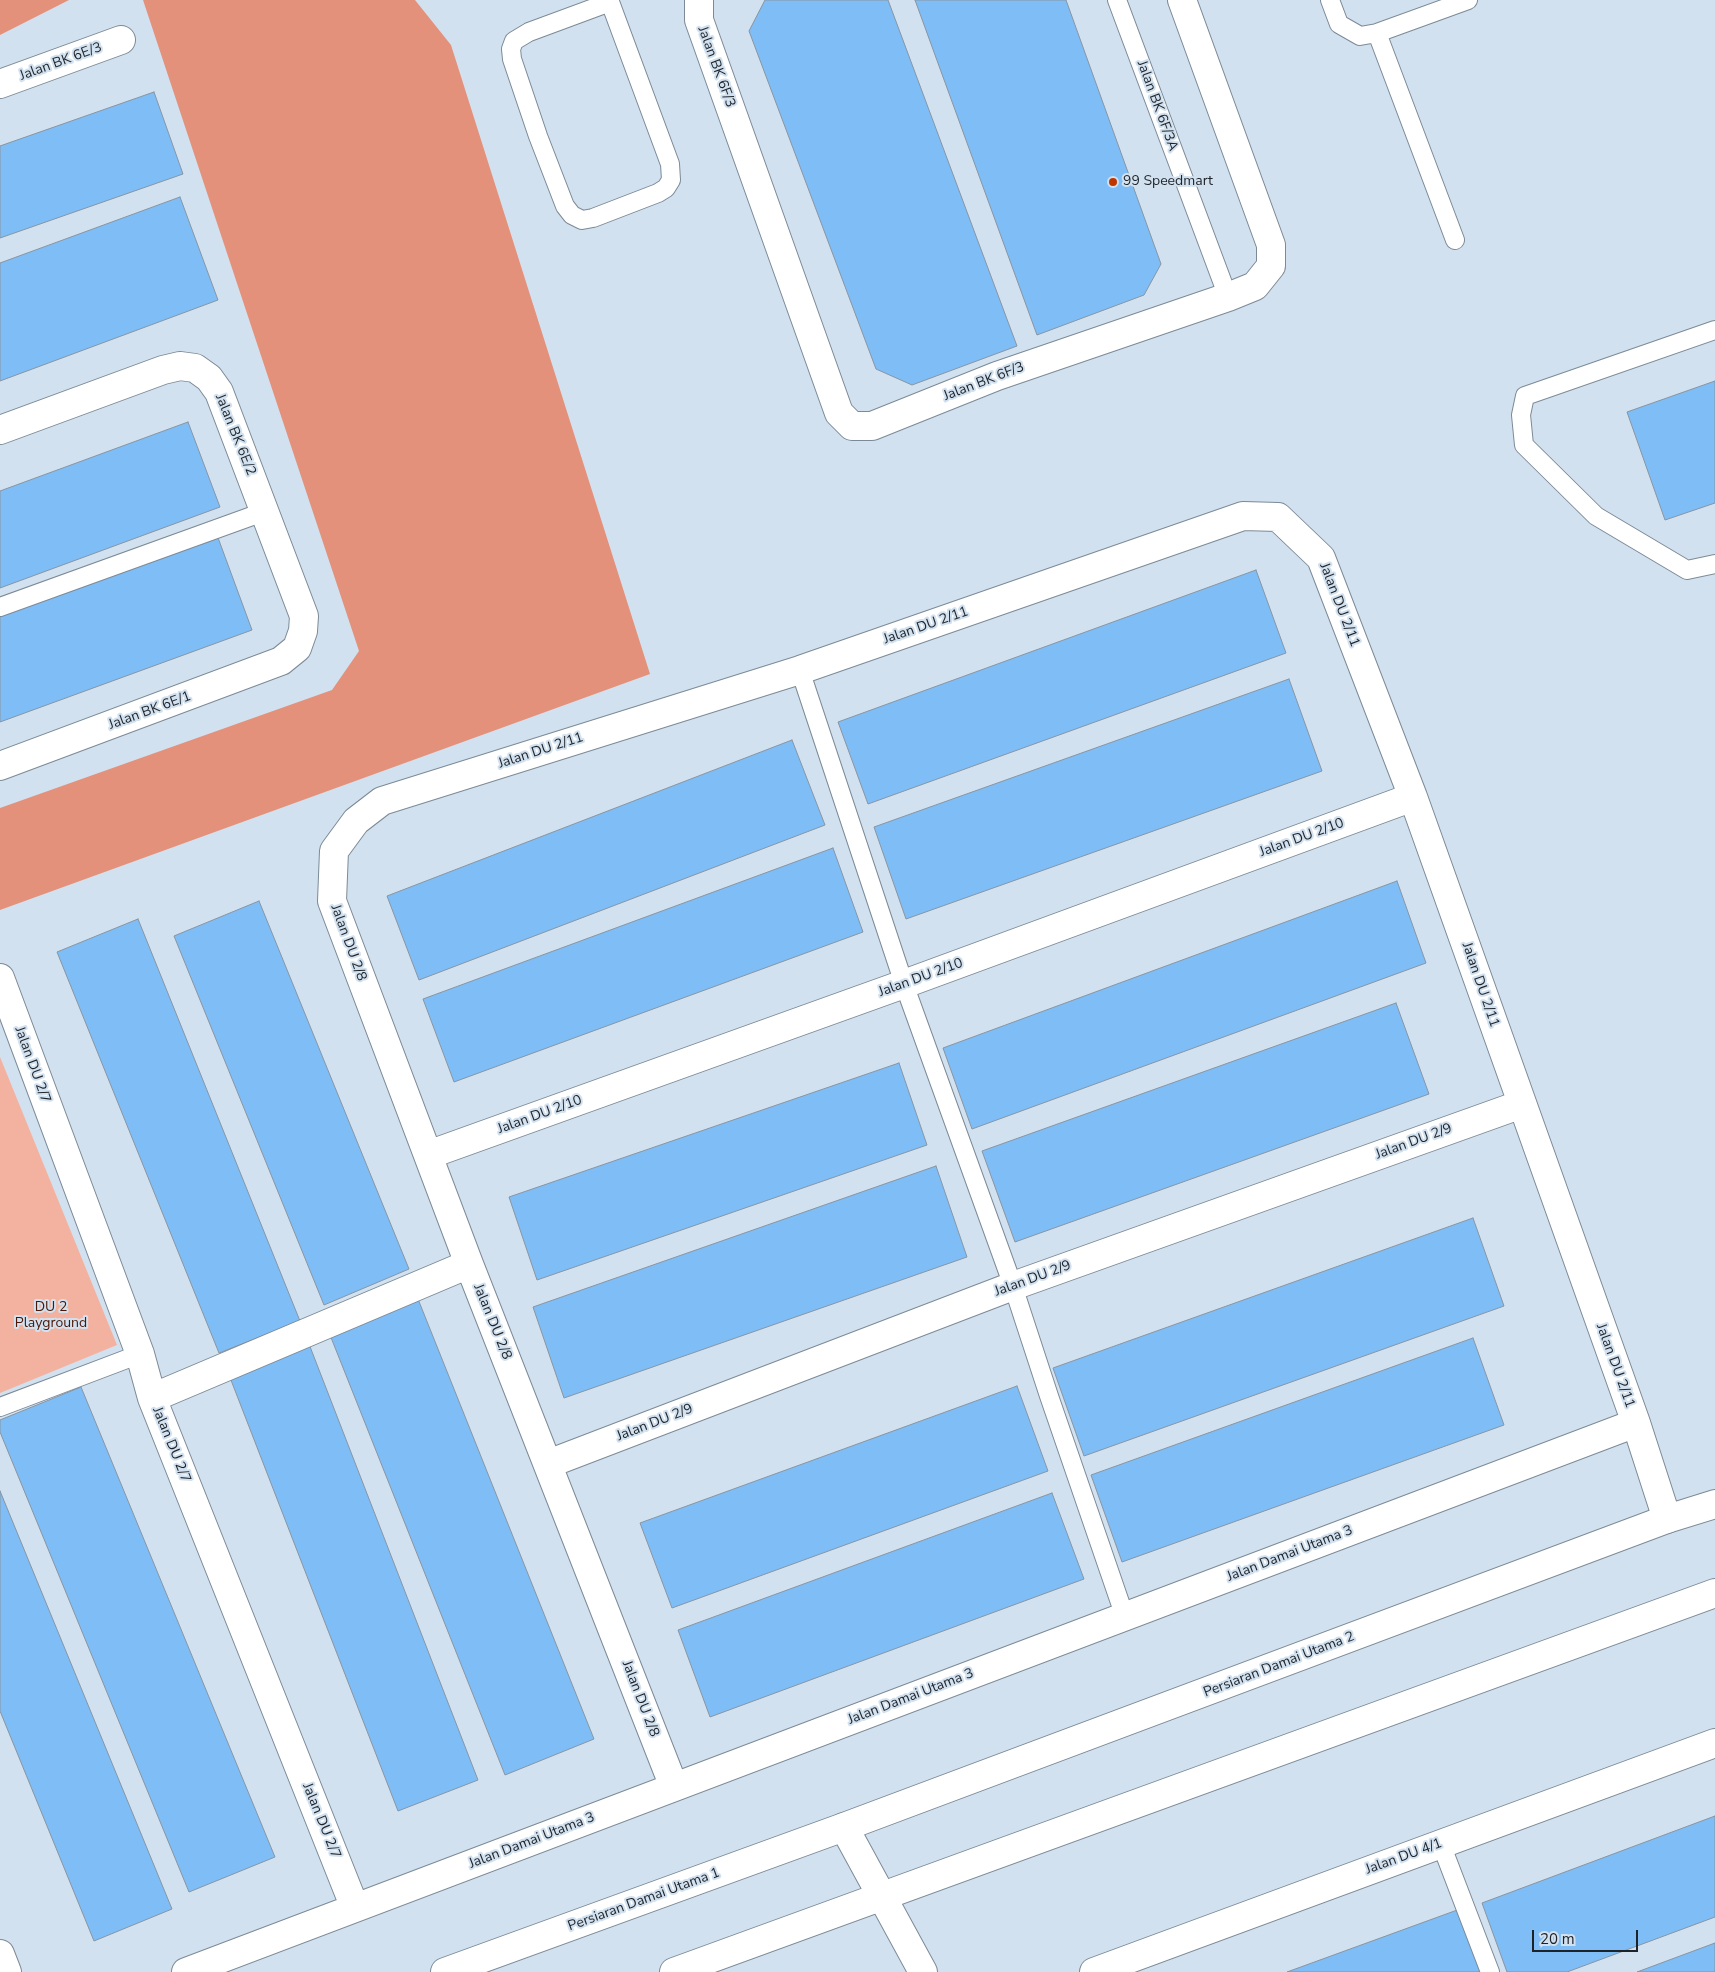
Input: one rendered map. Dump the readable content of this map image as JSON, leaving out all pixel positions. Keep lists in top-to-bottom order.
{
  "streets": {
    "street": [
      "Jalan BK 6E/3",
      "Jalan BK 6F/3",
      "Jalan BK 6E/2",
      "Jalan DU 2/11",
      "Jalan BK 6E/1",
      "Jalan DU 2/10",
      "Jalan DU 2/8",
      "Jalan DU 2/7",
      "Jalan DU 2/9",
      "Jalan Damai Utama 3",
      "Persiaran Damai Utama 2",
      "Jalan DU 4/1",
      "Persiaran Damai Utama 1"
    ],
    "lane": ["Jalan BK 6F/3A"]
  },
  "crossings": [
    ["Jalan BK 6F/3", "Jalan BK 6F/3A"],
    ["Jalan BK 6E/2", "Jalan BK 6E/1"],
    ["Jalan DU 2/11", "Jalan DU 2/10"],
    ["Jalan DU 2/11", "Jalan DU 2/8"],
    ["Jalan DU 2/11", "Jalan DU 2/9"],
    ["Jalan DU 2/11", "Jalan Damai Utama 3"],
    ["Jalan DU 2/11", "Persiaran Damai Utama 2"],
    ["Jalan DU 2/10", "Jalan DU 2/8"],
    ["Jalan DU 2/8", "Jalan DU 2/9"],
    ["Jalan DU 2/8", "Jalan Damai Utama 3"],
    ["Jalan DU 2/7", "Jalan Damai Utama 3"],
    ["Persiaran Damai Utama 2", "Persiaran Damai Utama 1"]
  ],
  "parks": ["DU 2 Playground"],
  "places": ["99 Speedmart"],
  "scale_bar": "20 m"
}
